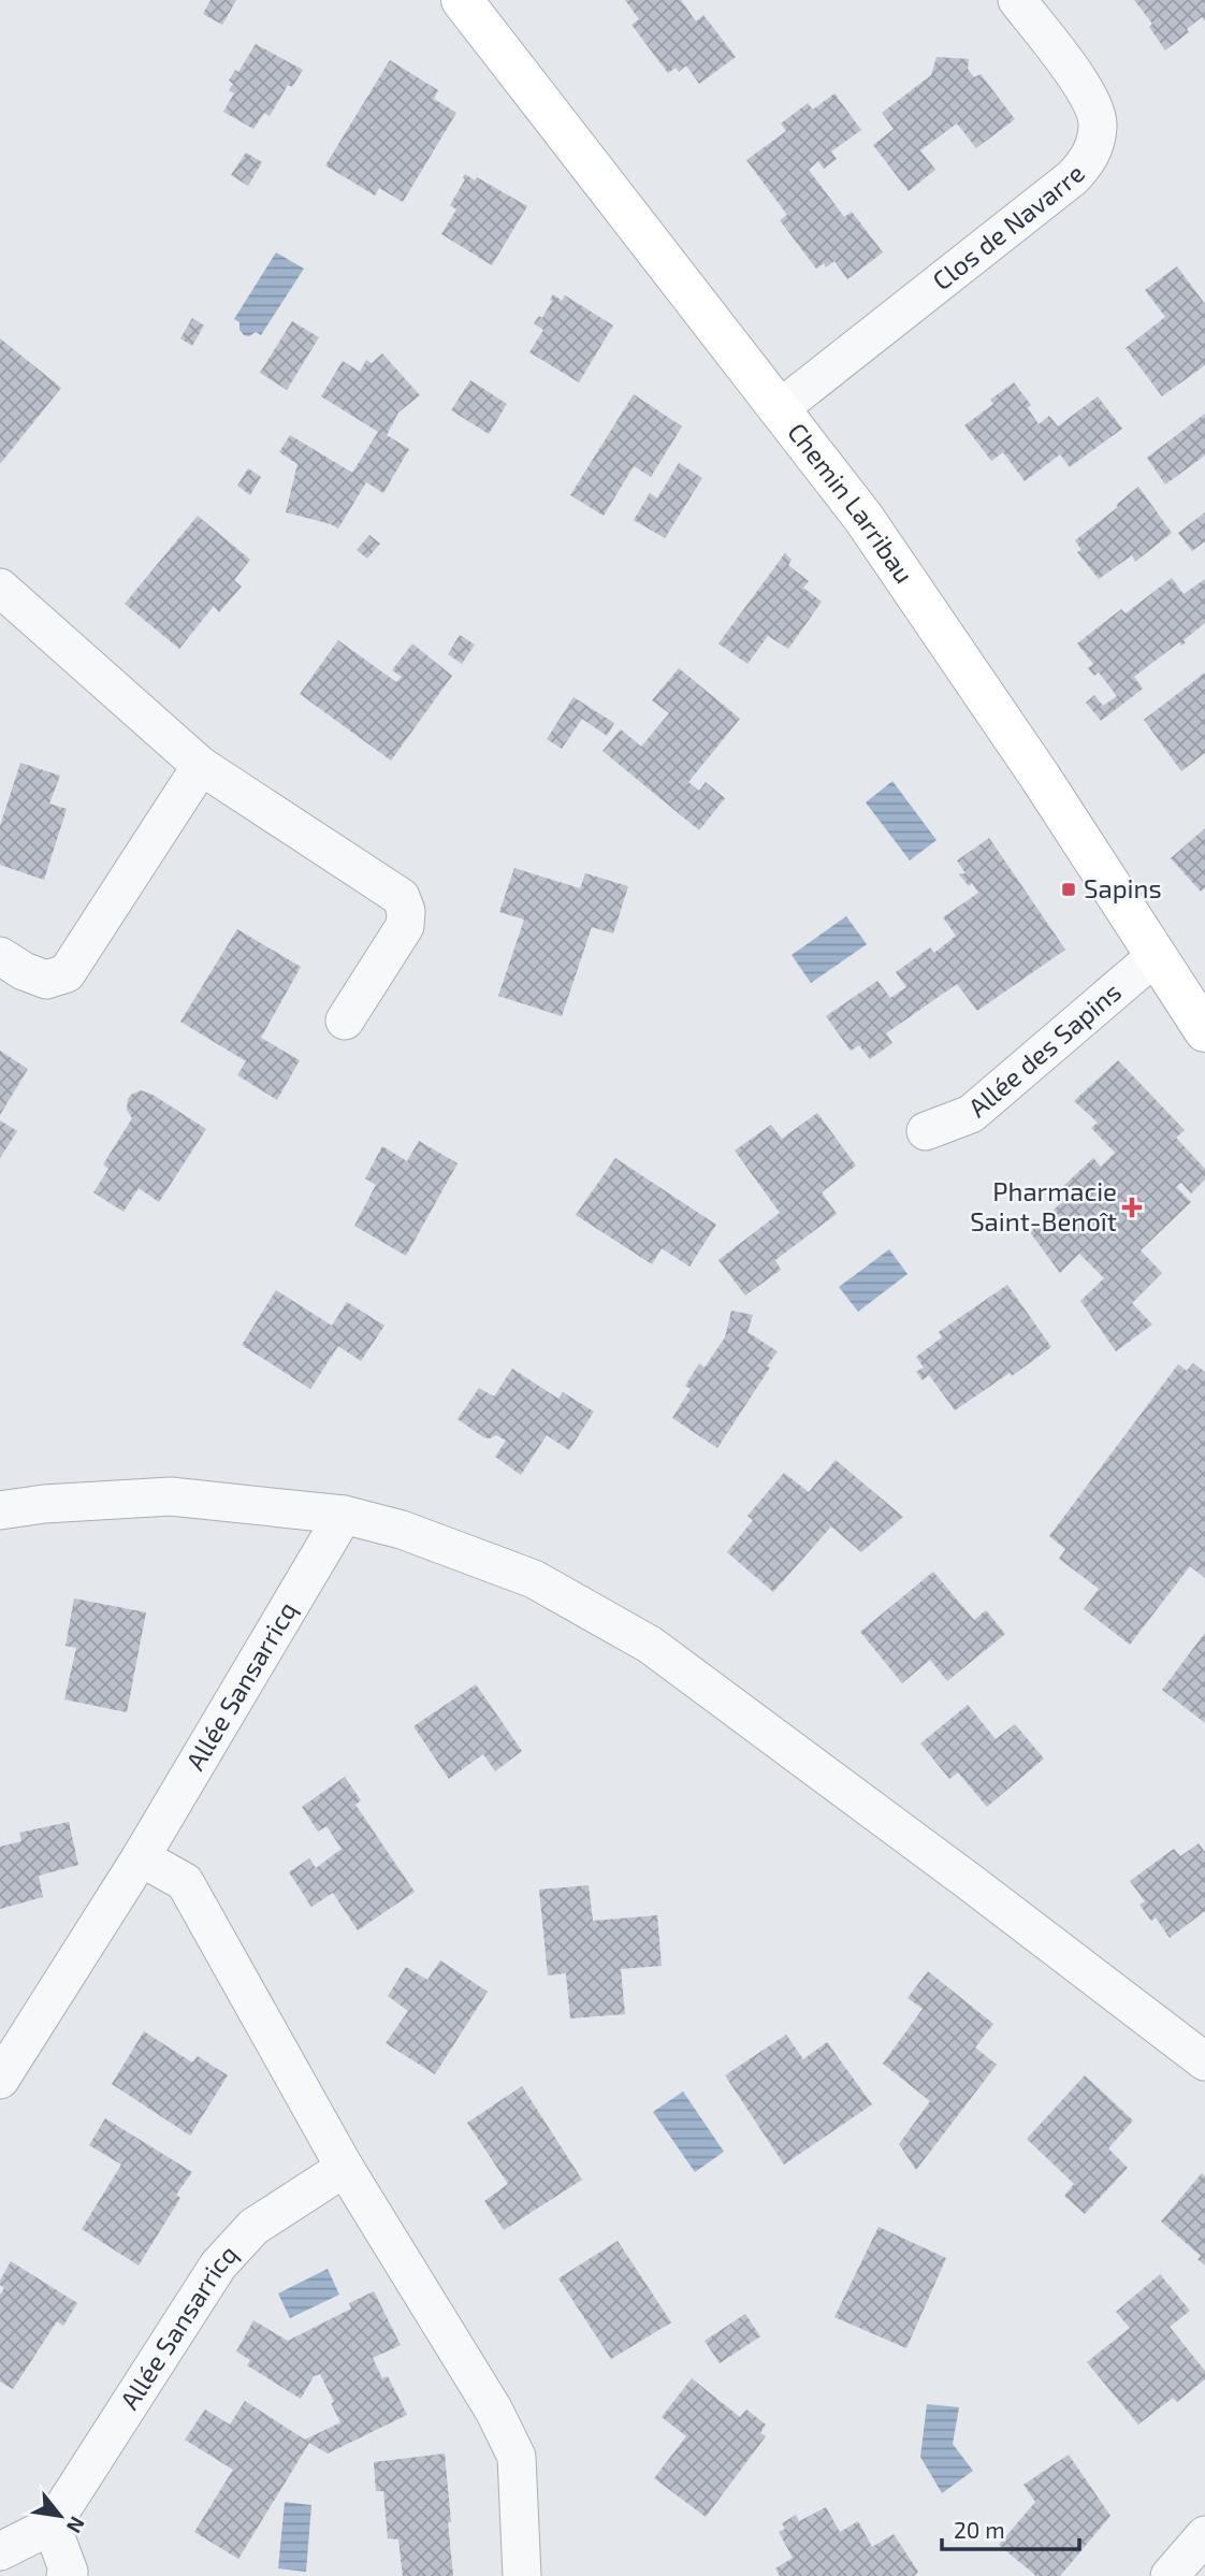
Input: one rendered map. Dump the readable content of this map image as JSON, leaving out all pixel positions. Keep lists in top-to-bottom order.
{
  "streets": {
    "street": [
      "Clos de Navarre",
      "Chemin Larribau",
      "Allée des Sapins",
      "Allée Sansarricq"
    ]
  },
  "crossings": [
    ["Clos de Navarre", "Chemin Larribau"],
    ["Chemin Larribau", "Allée des Sapins"]
  ],
  "places": {
    "transit": ["Sapins"],
    "health": ["Pharmacie Saint-Benoît"]
  },
  "scale_bar": "20 m",
  "north": "bottom right"
}
